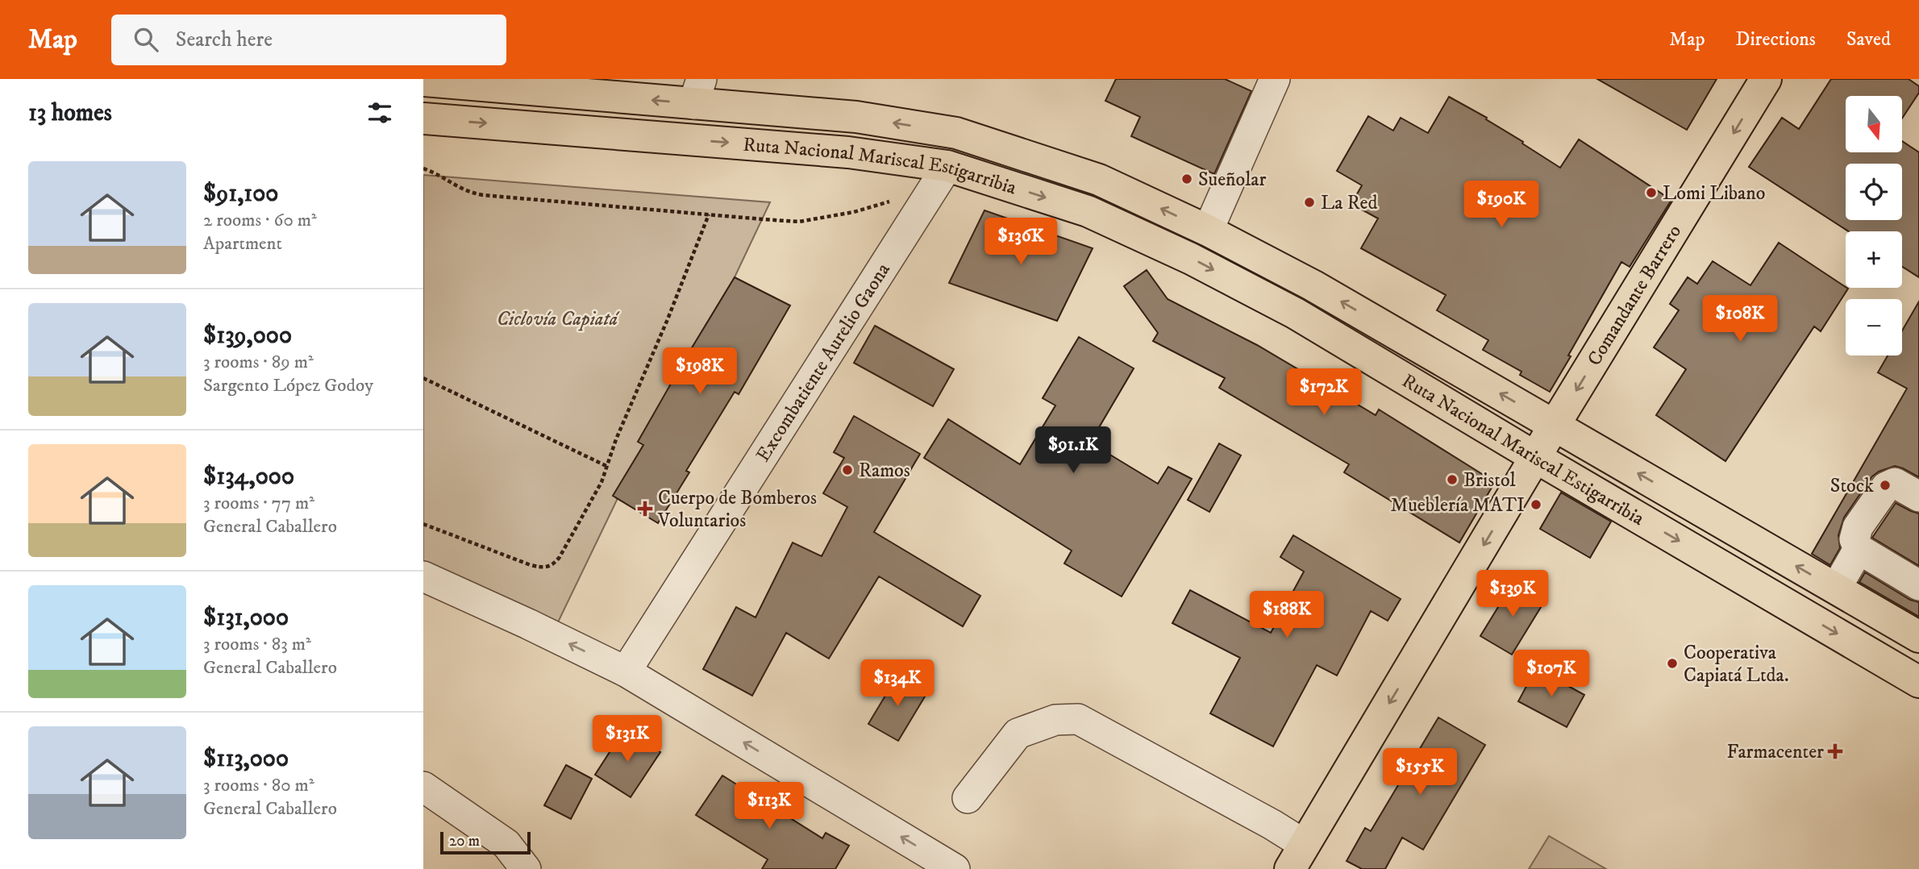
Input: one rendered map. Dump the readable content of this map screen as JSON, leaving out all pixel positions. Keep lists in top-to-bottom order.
{
  "streets": {
    "main road": ["Ruta Nacional Mariscal Estigarribia", "Comandante Barrero"],
    "street": ["Excombatiente Aurelio Gaona"]
  },
  "crossings": [
    ["Ruta Nacional Mariscal Estigarribia", "Comandante Barrero"],
    ["Ruta Nacional Mariscal Estigarribia", "Excombatiente Aurelio Gaona"]
  ],
  "one_way": ["Comandante Barrero"],
  "parks": ["Ciclovía Capiatá"],
  "places": {
    "other": [
      "Sueñolar",
      "Lomi Libano",
      "La Red",
      "Ramos",
      "Bristol",
      "Stock",
      "Mueblería MATI",
      "Cooperativa Capiatá Ltda."
    ],
    "health": ["Cuerpo de Bomberos Voluntarios", "Farmacenter"]
  },
  "scale_bar": "20 m",
  "north": "bottom",
  "page": {
    "header": "Map",
    "search": "Search here",
    "nav": ["Map", "Directions", "Saved"],
    "heading": "13 homes",
    "map_buttons": ["+", "−"],
    "list": [
      {
        "name": "$91,100",
        "note": "2 rooms · 60 m² · Apartment"
      },
      {
        "name": "$139,000",
        "note": "3 rooms · 89 m² · Sargento López Godoy"
      },
      {
        "name": "$134,000",
        "note": "3 rooms · 77 m² · General Caballero"
      },
      {
        "name": "$131,000",
        "note": "3 rooms · 83 m² · General Caballero"
      },
      {
        "name": "$113,000",
        "note": "3 rooms · 80 m² · General Caballero"
      }
    ],
    "price": [
      "$190K",
      "$136K",
      "$108K",
      "$198K",
      "$172K",
      "$91.1K",
      "$139K",
      "$188K",
      "$107K",
      "$134K",
      "$131K",
      "$155K",
      "$113K"
    ],
    "scale": "20 m"
  }
}
